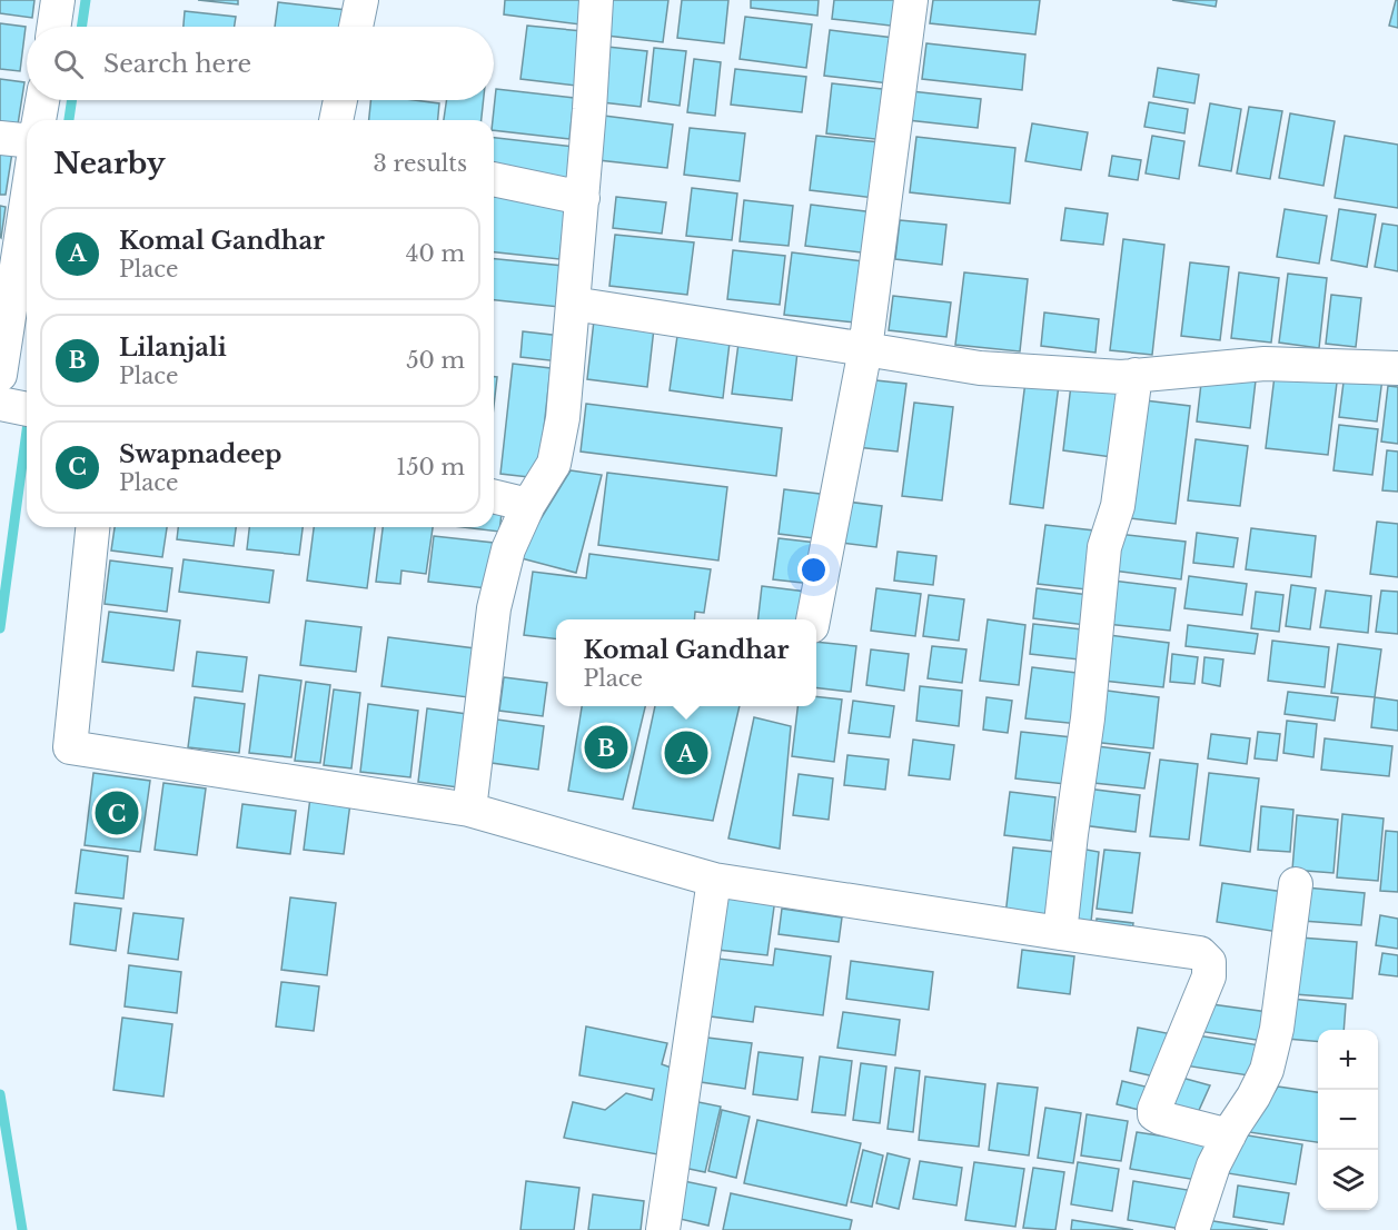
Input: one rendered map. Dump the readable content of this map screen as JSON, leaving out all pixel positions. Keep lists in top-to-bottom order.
{
  "page": {
    "search": "Search here",
    "heading": ["Nearby", "3 results"],
    "list": [
      {
        "mark": "A",
        "name": "Komal Gandhar",
        "note": "Place",
        "value": "40 m"
      },
      {
        "mark": "B",
        "name": "Lilanjali",
        "note": "Place",
        "value": "50 m"
      },
      {
        "mark": "C",
        "name": "Swapnadeep",
        "note": "Place",
        "value": "150 m"
      }
    ],
    "popup": ["Komal Gandhar", "Place"],
    "pins": ["B", "A", "C"],
    "map_buttons": ["+", "−"]
  }
}
